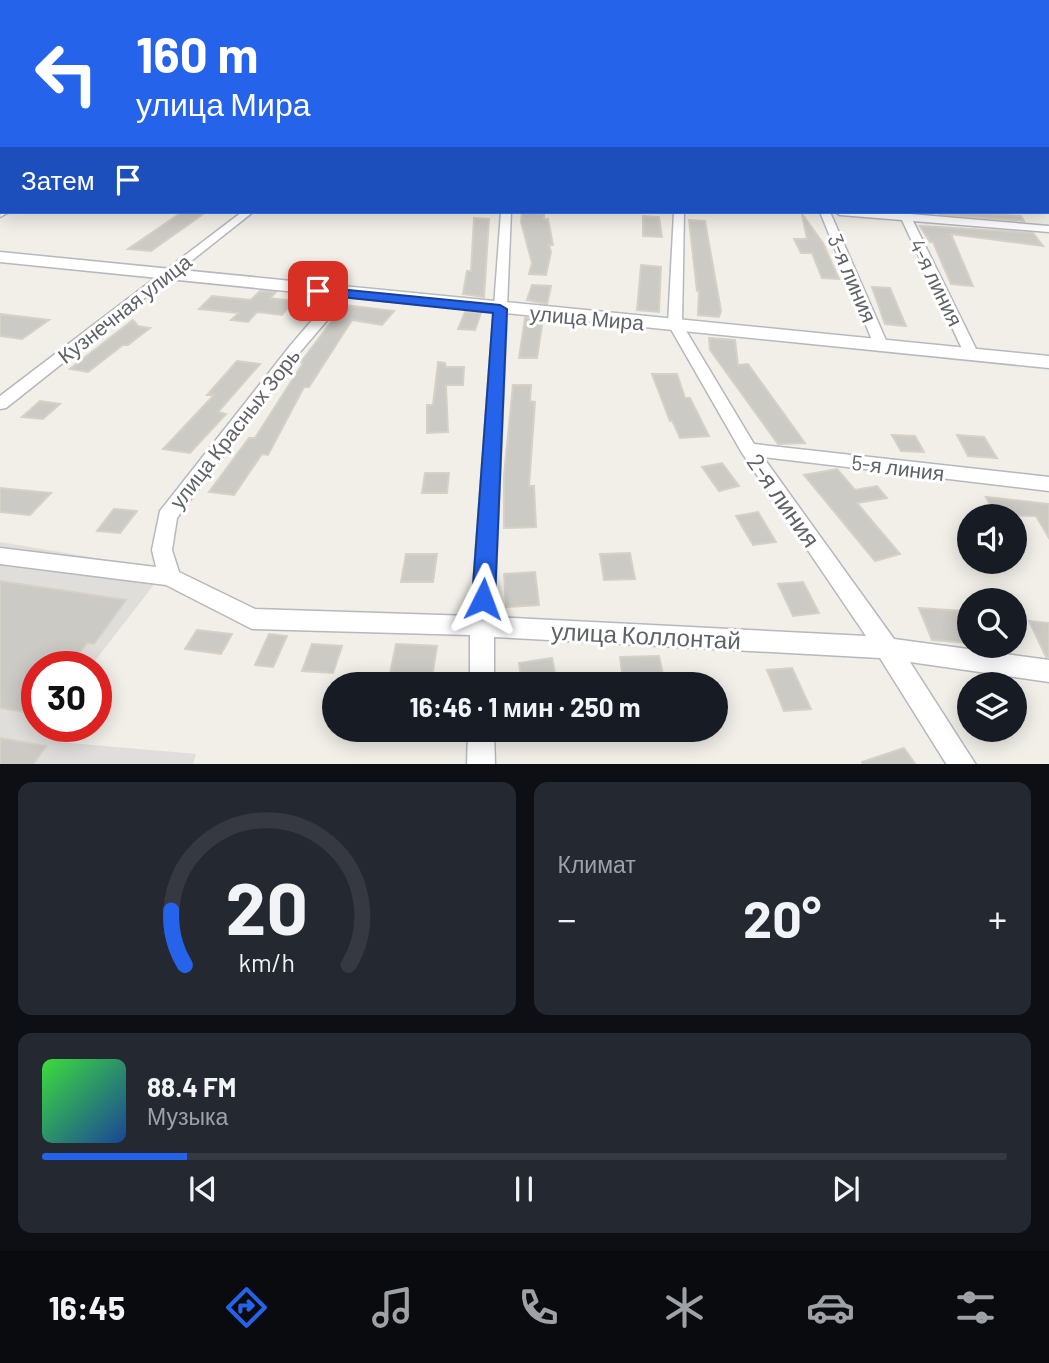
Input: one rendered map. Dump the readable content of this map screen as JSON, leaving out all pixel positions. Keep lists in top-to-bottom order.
{
  "streets": {
    "main road": ["улица Мира"],
    "street": [
      "3-я линия",
      "4-я линия",
      "Кузнечная улица",
      "улица Красных Зорь",
      "5-я линия",
      "2-я линия",
      "улица Коллонтай"
    ]
  },
  "crossings": [
    ["3-я линия", "улица Мира"],
    ["4-я линия", "улица Мира"],
    ["Кузнечная улица", "улица Мира"],
    ["улица Мира", "улица Красных Зорь"],
    ["улица Мира", "2-я линия"],
    ["улица Красных Зорь", "улица Коллонтай"],
    ["5-я линия", "2-я линия"],
    ["2-я линия", "улица Коллонтай"]
  ],
  "page": {
    "turn": ["160 m", "улица Мира"],
    "then": "Затем",
    "limit": "30",
    "trip": "16:46 · 1 мин · 250 m",
    "tile": "Климат",
    "heat": ["−", "20°", "+"],
    "song": ["88.4 FM", "Музыка"],
    "tabs": "16:45",
    "gauge": ["20", "km/h"]
  }
}
